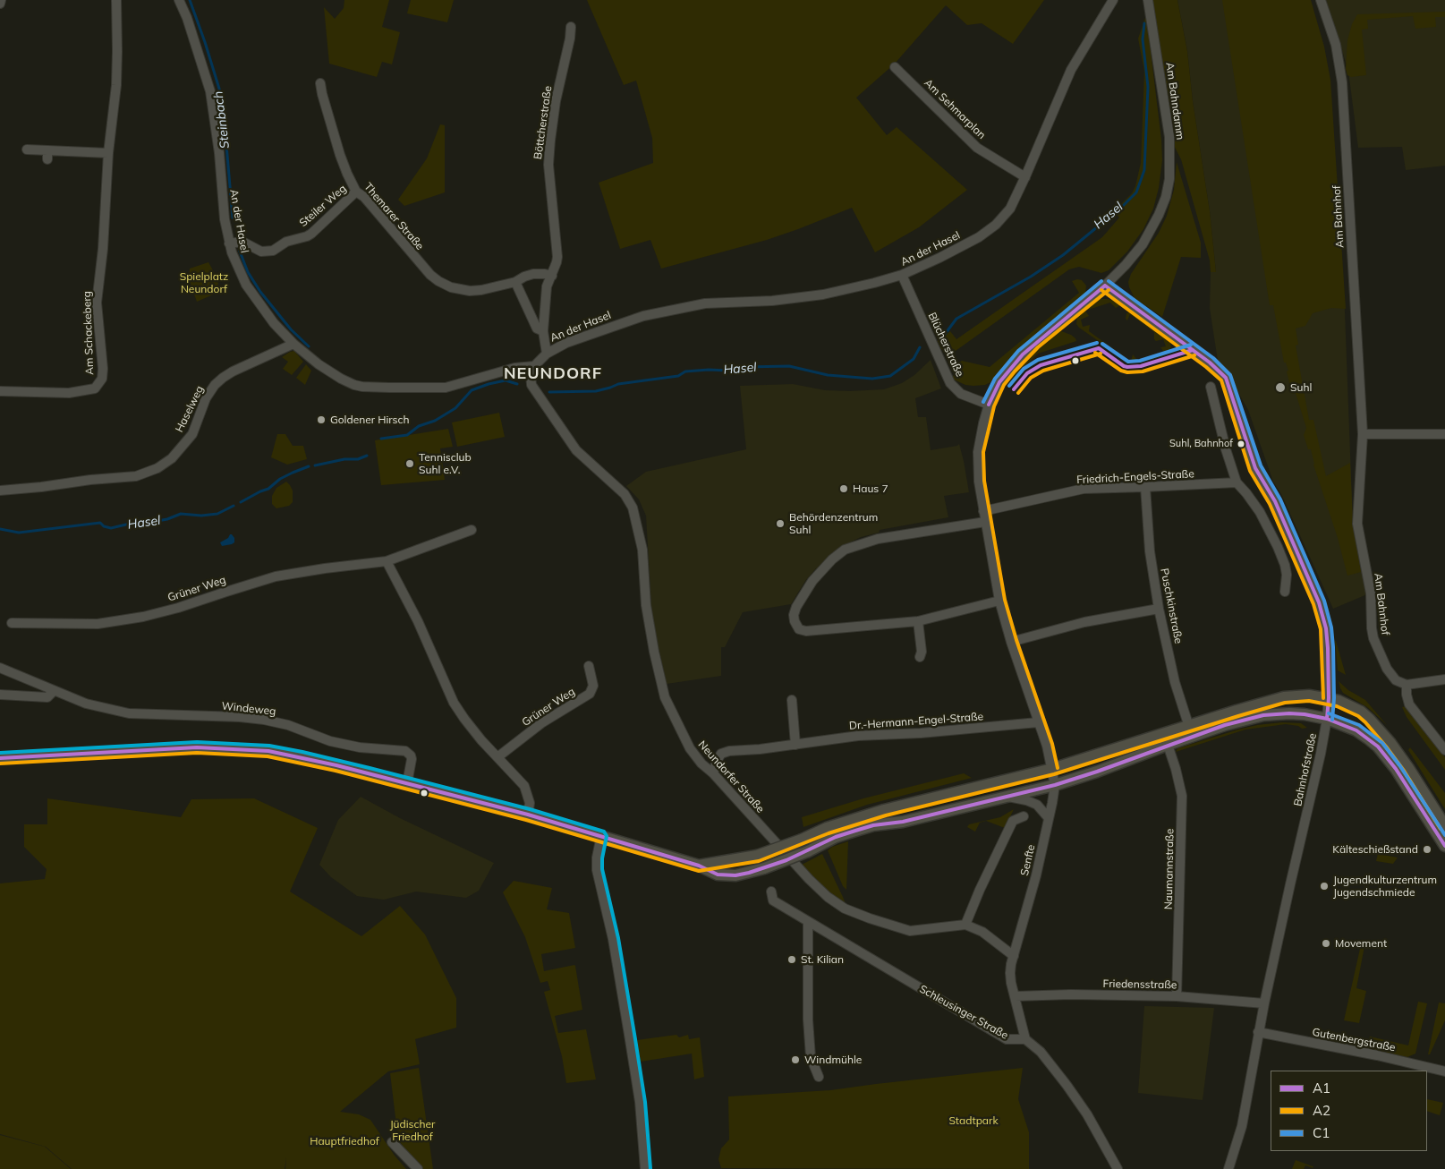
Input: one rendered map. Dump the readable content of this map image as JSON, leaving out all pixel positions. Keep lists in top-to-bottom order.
{
  "streets": {
    "street": [
      "Am Bahndamm",
      "Am Sehmarplan",
      "Böttcherstraße",
      "Steiler Weg",
      "Themarer Straße",
      "Am Bahnhof",
      "An der Hasel",
      "Am Schackeberg",
      "Blücherstraße",
      "Haselweg",
      "Friedrich-Engels-Straße",
      "Grüner Weg",
      "Puschkinstraße",
      "Windeweg",
      "Dr.-Hermann-Engel-Straße",
      "Bahnhofstraße",
      "Neundorfer Straße",
      "Senfte",
      "Naumannstraße",
      "Friedensstraße",
      "Schleusinger Straße",
      "Gutenbergstraße"
    ]
  },
  "crossings": [
    ["Am Bahndamm", "Blücherstraße"],
    ["Am Bahndamm", "Bahnhofstraße"],
    ["Am Sehmarplan", "An der Hasel"],
    ["Böttcherstraße", "Themarer Straße"],
    ["Böttcherstraße", "An der Hasel"],
    ["Steiler Weg", "Themarer Straße"],
    ["Steiler Weg", "An der Hasel"],
    ["An der Hasel", "Blücherstraße"],
    ["An der Hasel", "Haselweg"],
    ["An der Hasel", "Neundorfer Straße"],
    ["Friedrich-Engels-Straße", "Puschkinstraße"],
    ["Dr.-Hermann-Engel-Straße", "Neundorfer Straße"],
    ["Bahnhofstraße", "Friedensstraße"],
    ["Bahnhofstraße", "Gutenbergstraße"],
    ["Senfte", "Friedensstraße"],
    ["Senfte", "Schleusinger Straße"],
    ["Naumannstraße", "Friedensstraße"]
  ],
  "districts": ["NEUNDORF"],
  "water": ["Steinbach", "Hasel"],
  "parks": [
    "Spielplatz Neundorf",
    "Stadtpark",
    "Jüdischer Friedhof",
    "Hauptfriedhof"
  ],
  "places": [
    "Suhl",
    "Goldener Hirsch",
    "Suhl, Bahnhof",
    "Tennisclub Suhl e.V.",
    "Haus 7",
    "Behördenzentrum Suhl",
    "Kälteschießstand",
    "Jugendkulturzentrum Jugendschmiede",
    "Movement",
    "St. Kilian",
    "Windmühle"
  ],
  "lines": ["transit line C1", "transit line A1", "transit line A2"],
  "legend": ["A1", "A2", "C1"]
}
